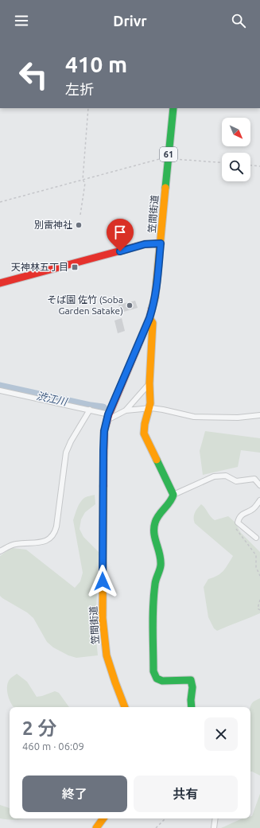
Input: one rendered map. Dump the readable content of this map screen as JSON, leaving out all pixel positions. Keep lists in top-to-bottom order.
{
  "streets": {
    "main road": ["61", "笠間街道"]
  },
  "water": ["渋江川"],
  "places": {
    "other": ["別雷神社", "そば園 佐竹 (Soba Garden Satake)"],
    "transit": ["天神林五丁目"]
  },
  "north": "bottom right",
  "page": {
    "header": "Drivr",
    "turn": ["410 m", "左折"],
    "heading": ["2 分", "460 m · 06:09"],
    "buttons": ["終了", "共有"]
  }
}
